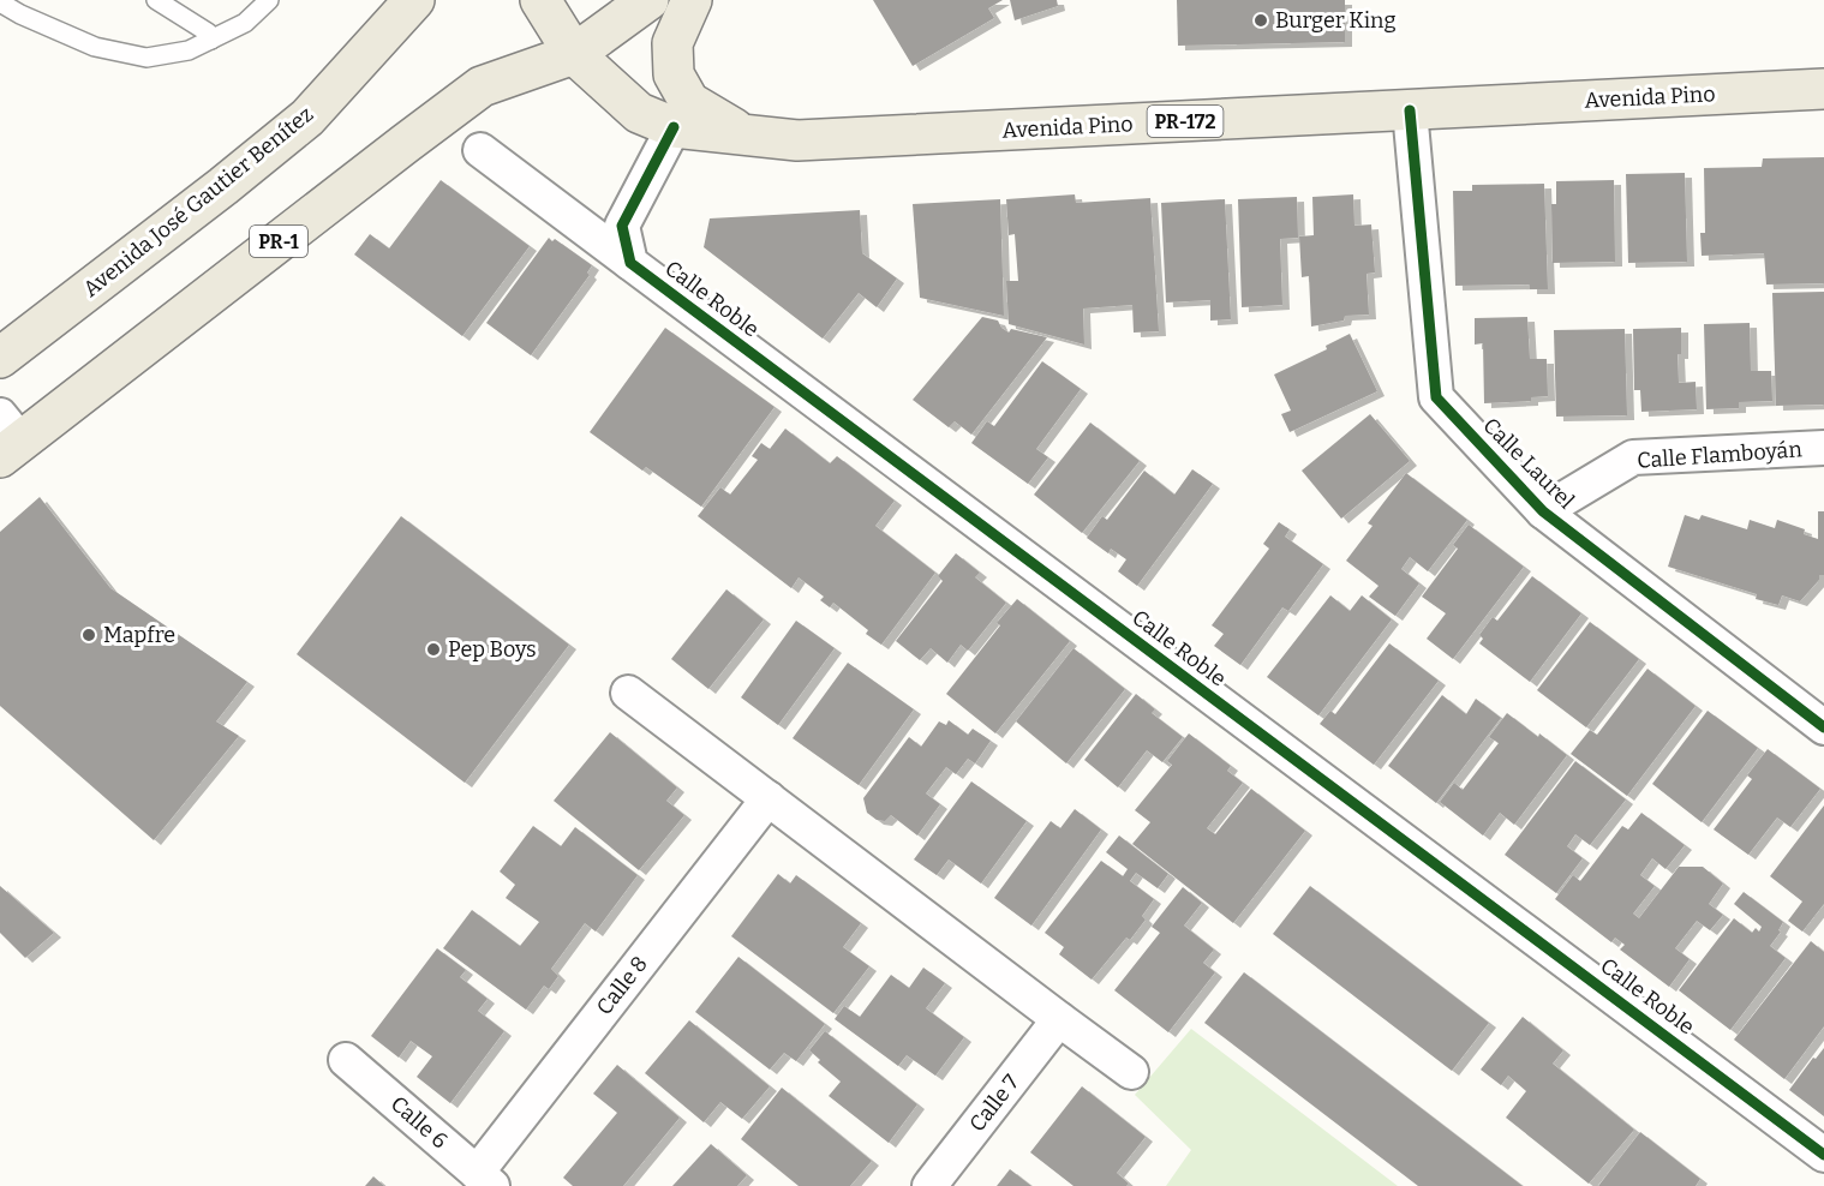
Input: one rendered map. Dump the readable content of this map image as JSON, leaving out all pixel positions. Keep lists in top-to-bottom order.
{
  "streets": {
    "main road": [
      "Avenida Pino",
      "PR-172",
      "Avenida José Gautier Benítez",
      "PR-1"
    ],
    "street": [
      "Calle Roble",
      "Calle Flamboyán",
      "Calle Laurel",
      "Calle 8",
      "Calle 7",
      "Calle 6"
    ]
  },
  "crossings": [
    ["Avenida Pino", "PR-1"],
    ["Avenida Pino", "Calle Laurel"],
    ["Calle Flamboyán", "Calle Laurel"],
    ["Calle 8", "Calle 6"]
  ],
  "places": ["Burger King", "Mapfre", "Pep Boys"]
}
